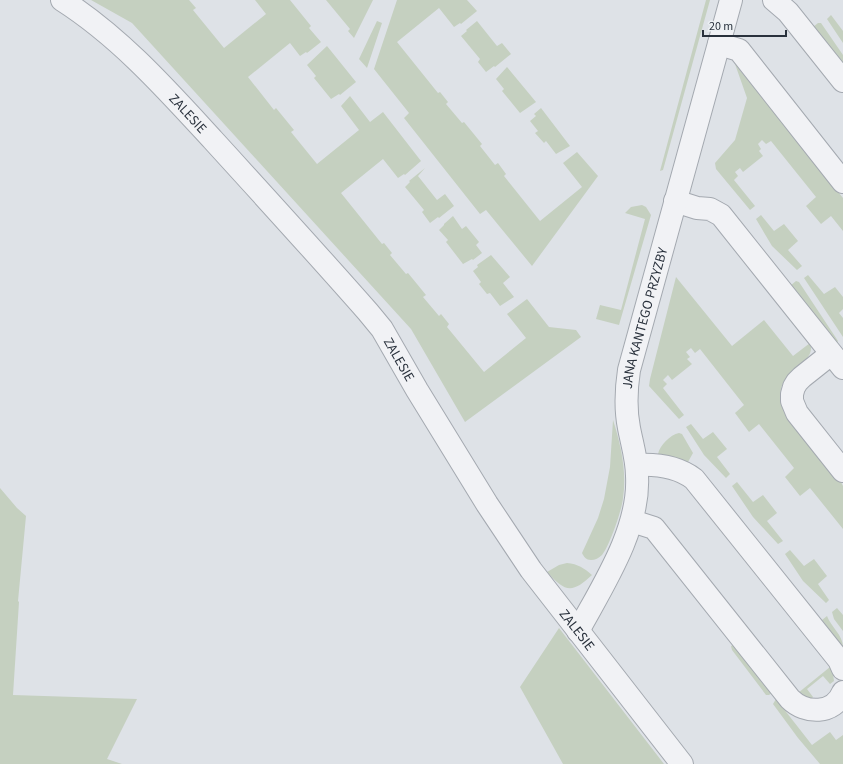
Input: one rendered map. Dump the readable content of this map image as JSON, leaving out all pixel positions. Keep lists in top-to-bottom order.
{
  "streets": {
    "street": ["ZALESIE", "JANA KANTEGO PRZYZBY"]
  },
  "crossings": [
    ["ZALESIE", "JANA KANTEGO PRZYZBY"]
  ],
  "scale_bar": "20 m"
}
